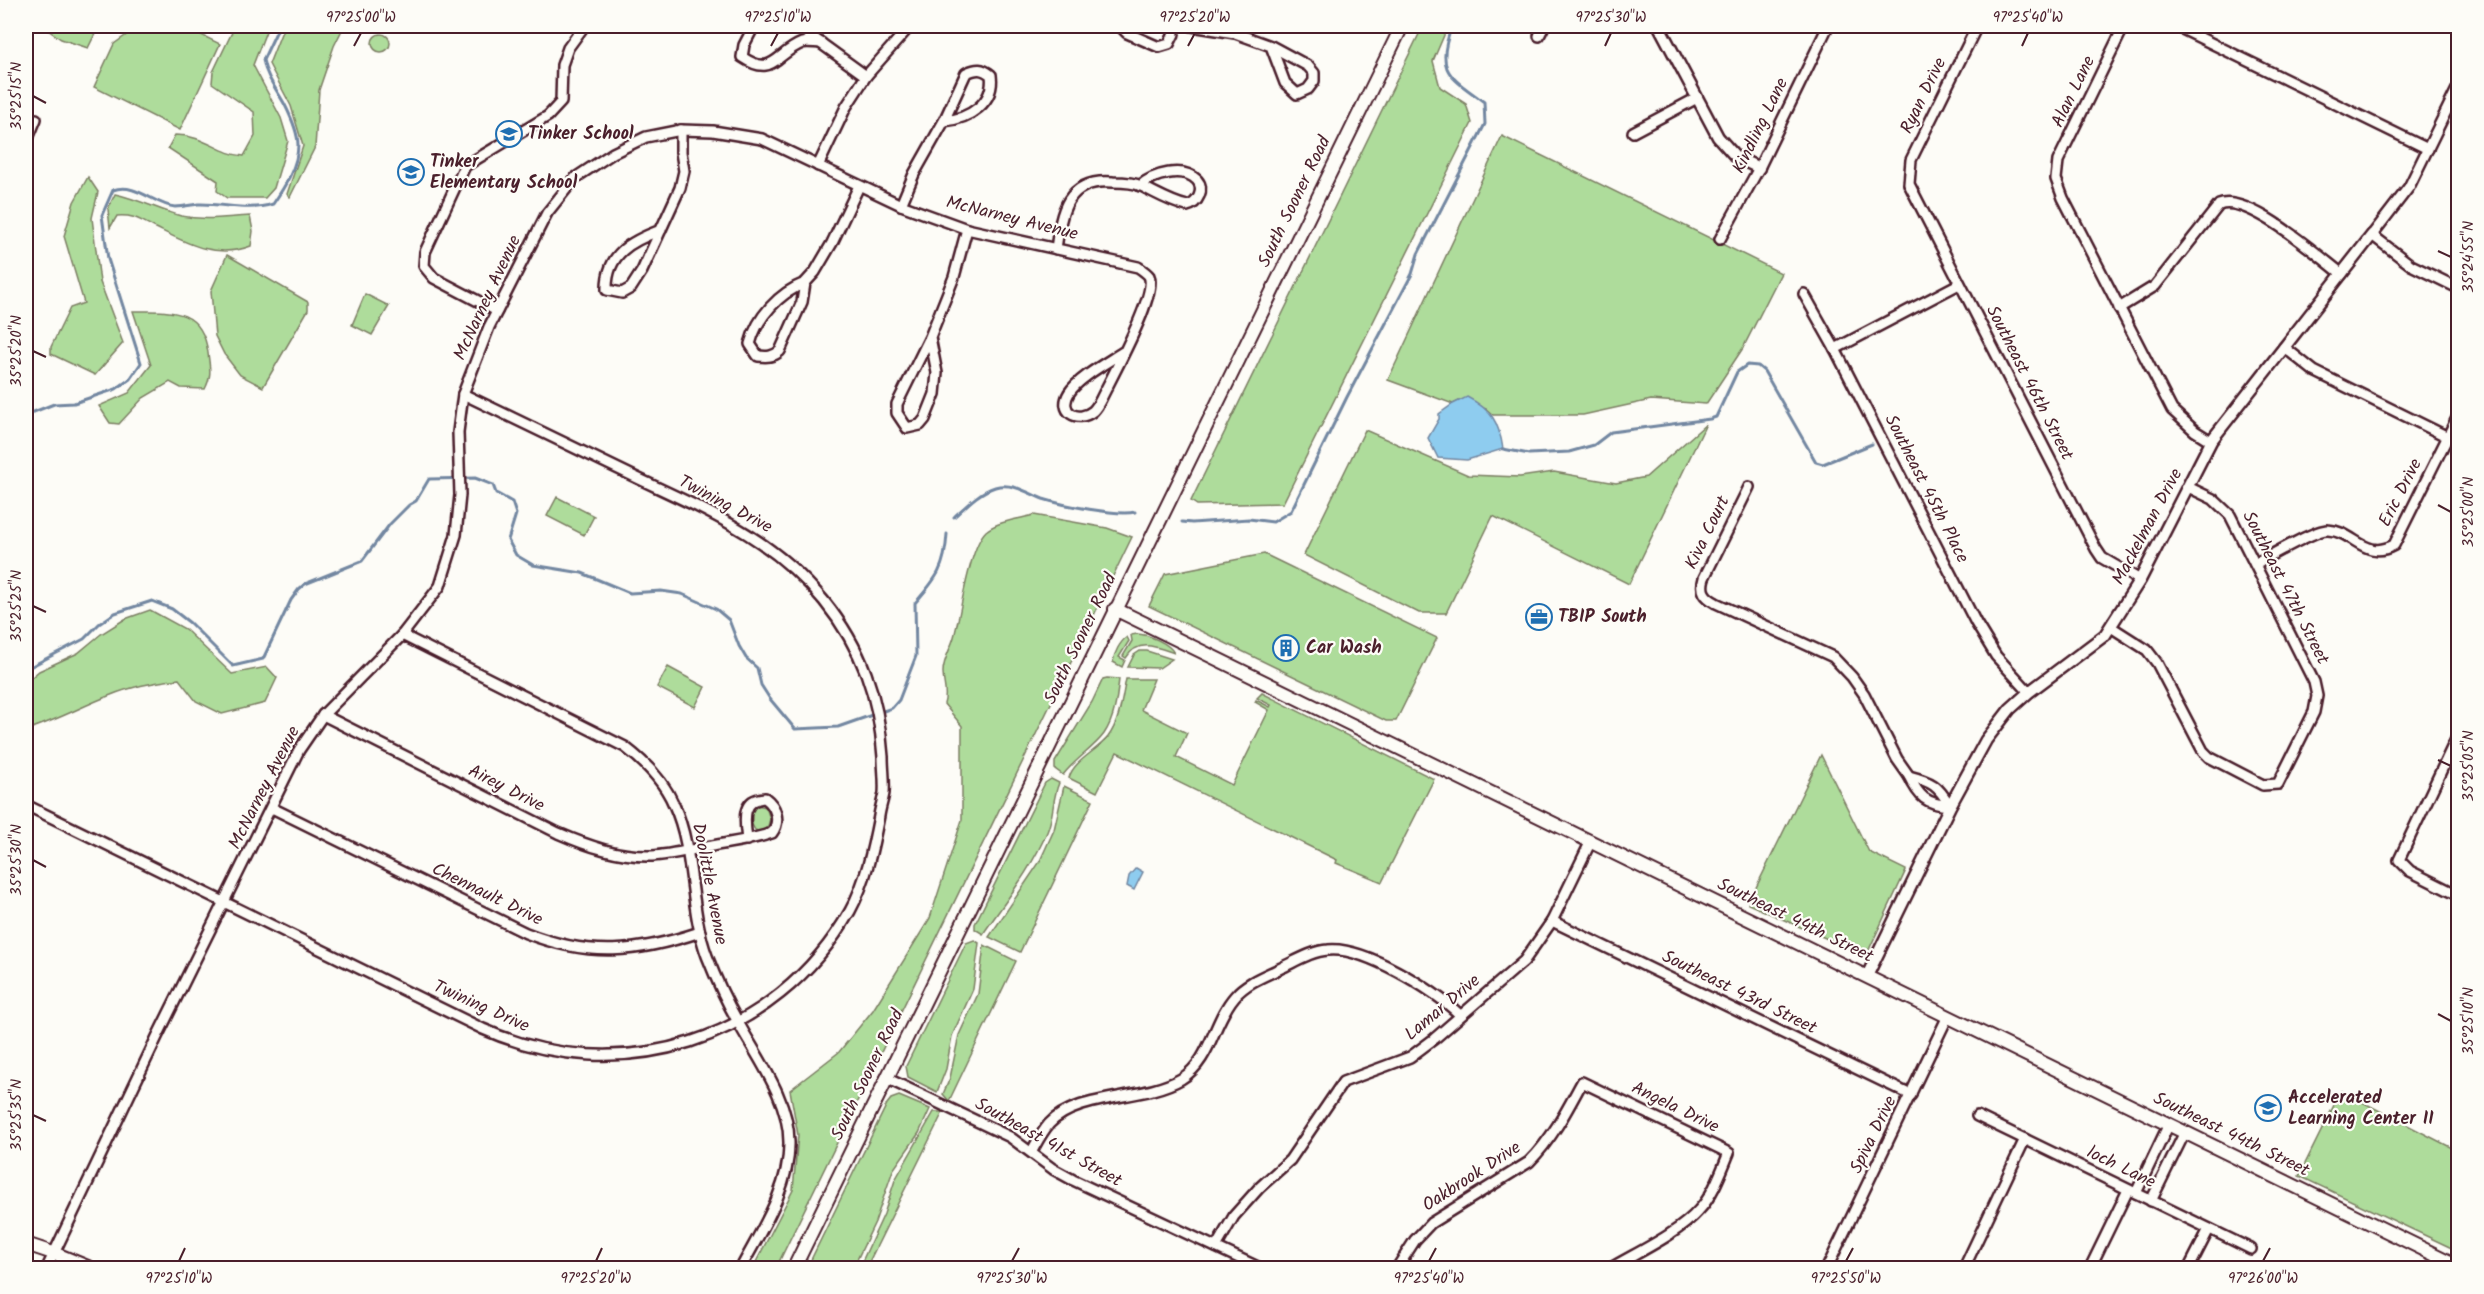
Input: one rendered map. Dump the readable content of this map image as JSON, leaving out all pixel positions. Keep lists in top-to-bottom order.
{
  "streets": {
    "main road": ["South Sooner Road", "Southeast 44th Street"],
    "street": [
      "Alan Lane",
      "Ryan Drive",
      "Kindling Lane",
      "McNarney Avenue",
      "Southeast 46th Street",
      "Southeast 45th Place",
      "Eric Drive",
      "Twining Drive",
      "Mackelman Drive",
      "Kiva Court",
      "Southeast 47th Street",
      "Airey Drive",
      "Doolittle Avenue",
      "Chennault Drive",
      "Southeast 43rd Street",
      "Lamar Drive",
      "Angela Drive",
      "Spiva Drive",
      "Southeast 41st Street",
      "loch Lane",
      "Oakbrook Drive"
    ]
  },
  "crossings": [
    ["Ryan Drive", "Southeast 46th Street"],
    ["South Sooner Road", "Southeast 44th Street"],
    ["South Sooner Road", "Southeast 41st Street"],
    ["McNarney Avenue", "Twining Drive"],
    ["McNarney Avenue", "Airey Drive"],
    ["McNarney Avenue", "Doolittle Avenue"],
    ["McNarney Avenue", "Chennault Drive"],
    ["Southeast 46th Street", "Mackelman Drive"],
    ["Southeast 45th Place", "Mackelman Drive"],
    ["Eric Drive", "Southeast 47th Street"],
    ["Twining Drive", "Doolittle Avenue"],
    ["Mackelman Drive", "Southeast 47th Street"],
    ["Mackelman Drive", "Southeast 44th Street"],
    ["Airey Drive", "Doolittle Avenue"],
    ["Doolittle Avenue", "Chennault Drive"],
    ["Southeast 44th Street", "Lamar Drive"],
    ["Southeast 44th Street", "Spiva Drive"],
    ["Southeast 43rd Street", "Lamar Drive"],
    ["Southeast 43rd Street", "Spiva Drive"],
    ["Lamar Drive", "Southeast 41st Street"],
    ["Angela Drive", "Oakbrook Drive"]
  ],
  "places": {
    "school or university": ["Tinker School", "Tinker Elementary School", "Accelerated Learning Center II"],
    "office": ["TBIP South"],
    "building": ["Car Wash"]
  },
  "coordinates": [
    "97°25'00\"W",
    "97°25'10\"W",
    "97°25'20\"W",
    "97°25'30\"W",
    "97°25'40\"W",
    "35°25'15\"N",
    "35°24'55\"N",
    "35°25'20\"N",
    "35°25'00\"N",
    "35°25'25\"N",
    "35°25'05\"N",
    "35°25'30\"N",
    "35°25'10\"N",
    "35°25'35\"N",
    "97°25'50\"W",
    "97°26'00\"W"
  ]
}
